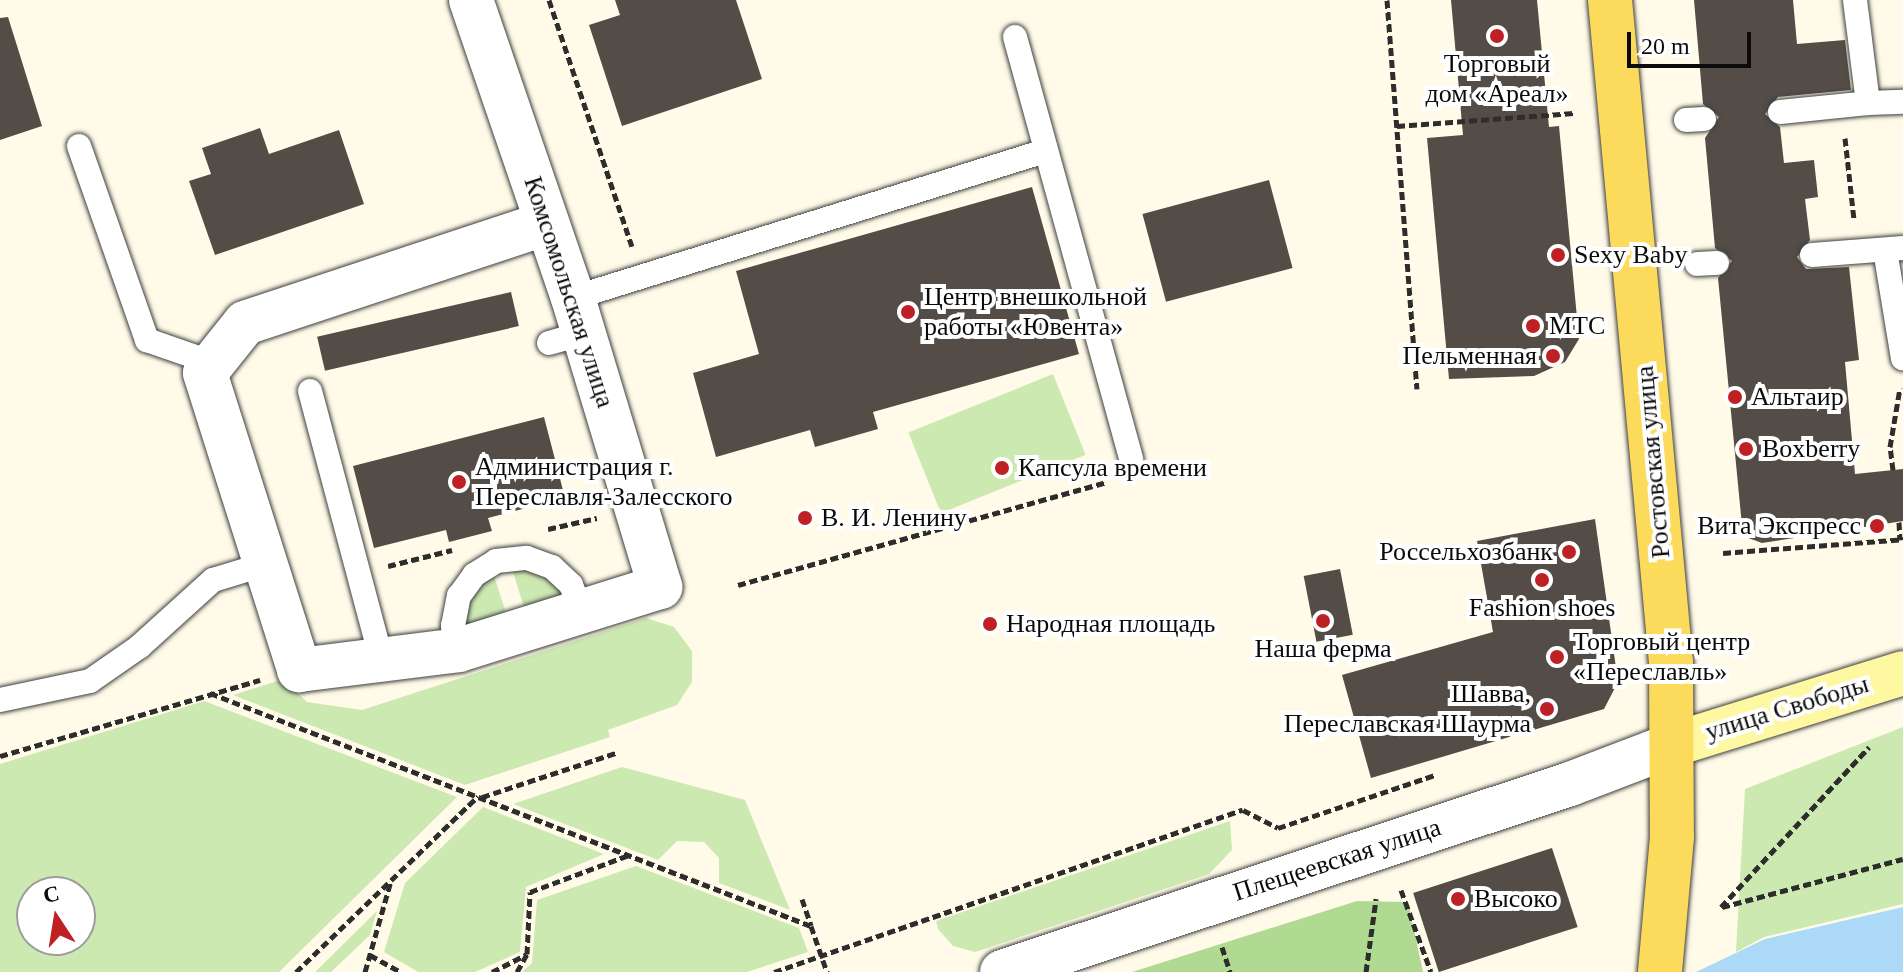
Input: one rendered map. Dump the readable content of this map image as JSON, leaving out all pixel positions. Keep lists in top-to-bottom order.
{
  "streets": {
    "main road": ["Ростовская улица", "улица Свободы"],
    "street": ["Комсомольская улица", "Плещеевская улица"]
  },
  "crossings": [
    ["Ростовская улица", "улица Свободы"],
    ["Ростовская улица", "Плещеевская улица"],
    ["улица Свободы", "Плещеевская улица"]
  ],
  "places": [
    "Торговый дом «Ареал»",
    "Sexy Baby",
    "Центр внешкольной работы «Ювента»",
    "МТС",
    "Пельменная",
    "Альтаир",
    "Boxberry",
    "Капсула времени",
    "Администрация г. Переславля-Залесского",
    "В. И. Ленину",
    "Вита Экспресс",
    "Россельхозбанк",
    "Fashion shoes",
    "Наша ферма",
    "Народная площадь",
    "Торговый центр «Переславль»",
    "Шавва, Переславская Шаурма",
    "Высоко"
  ],
  "scale_bar": "20 m",
  "north": "top"
}
